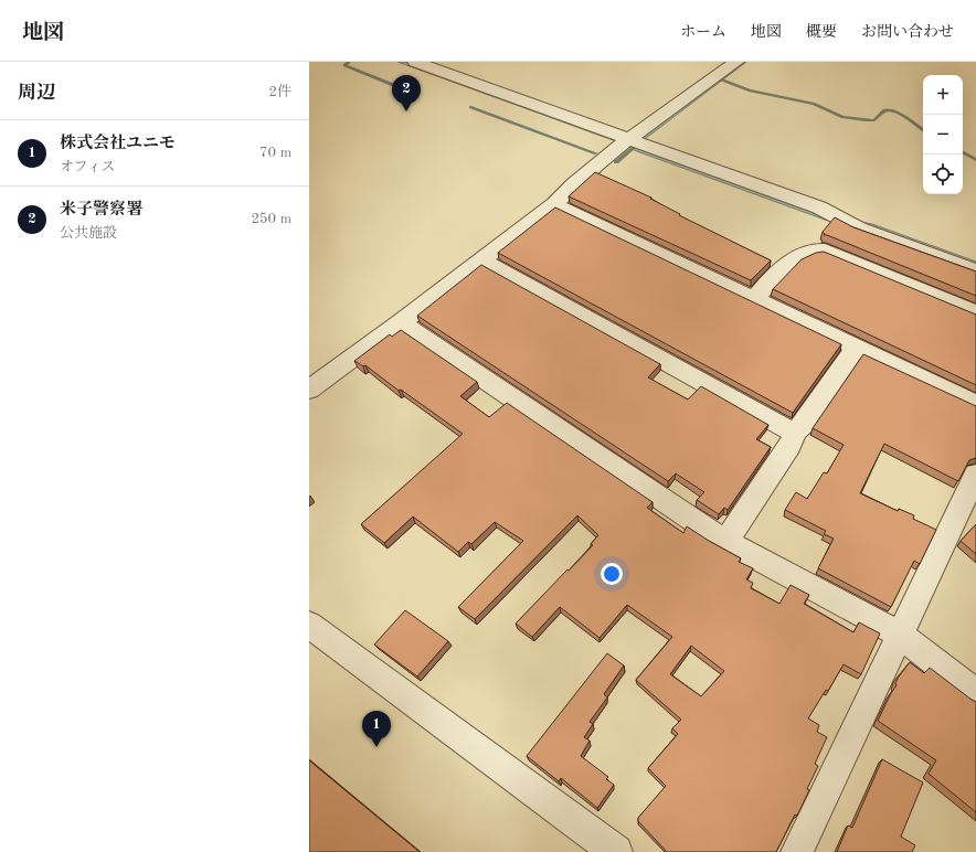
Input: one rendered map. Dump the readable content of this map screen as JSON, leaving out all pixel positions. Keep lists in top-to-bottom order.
{
  "page": {
    "header": "地図",
    "nav": [
      "ホーム",
      "地図",
      "概要",
      "お問い合わせ"
    ],
    "heading": ["周辺", "2件"],
    "map_buttons": ["+", "−"],
    "pins": ["2", "1"],
    "list": [
      {
        "mark": "1",
        "name": "株式会社ユニモ",
        "note": "オフィス",
        "value": "70 m"
      },
      {
        "mark": "2",
        "name": "米子警察署",
        "note": "公共施設",
        "value": "250 m"
      }
    ]
  }
}
